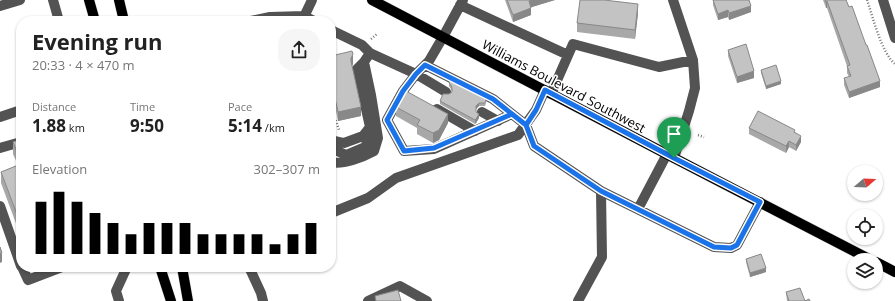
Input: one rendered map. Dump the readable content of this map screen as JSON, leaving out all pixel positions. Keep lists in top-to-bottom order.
{
  "streets": {
    "main road": ["Williams Boulevard Southwest"]
  },
  "north": "right",
  "page": {
    "heading": ["Evening run", "20:33 · 4 × 470 m"],
    "stats": [
      ["Distance", "1.88 km"],
      ["Time", "9:50"],
      ["Pace", "5:14 /km"]
    ],
    "chart": ["Elevation", "302–307 m"]
  }
}
